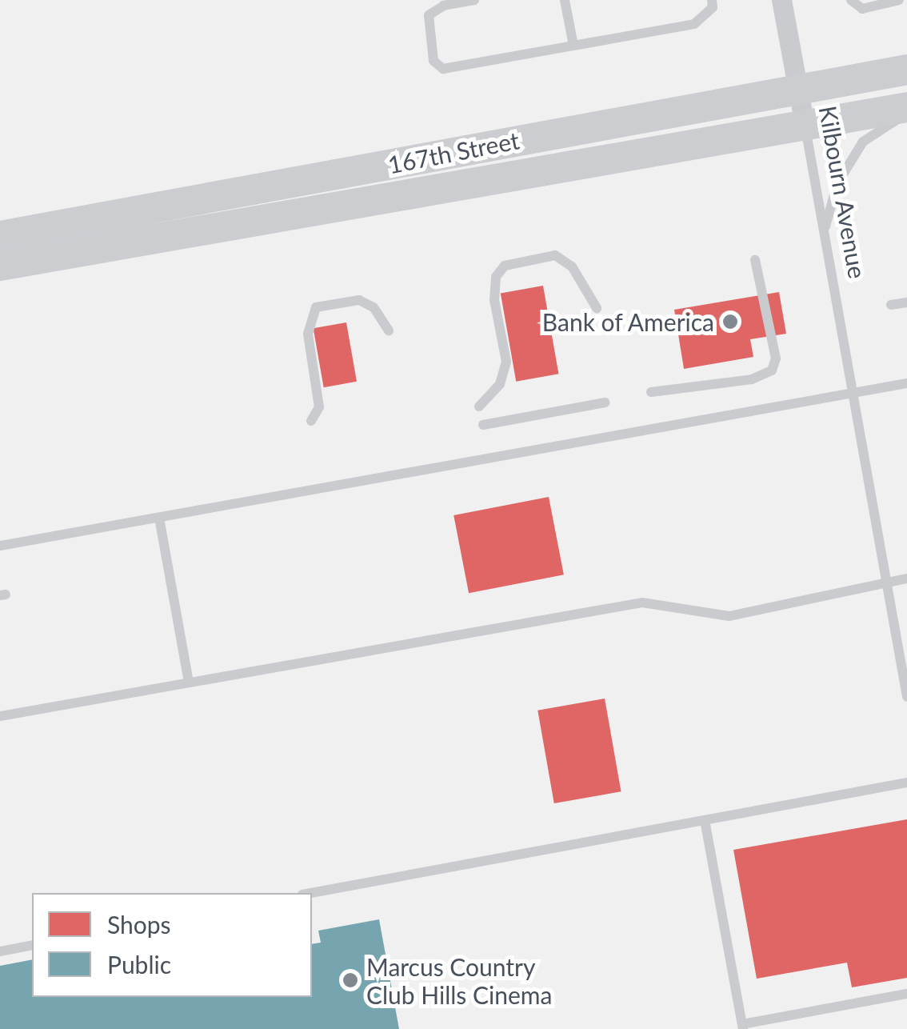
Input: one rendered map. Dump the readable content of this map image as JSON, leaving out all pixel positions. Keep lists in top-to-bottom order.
{
  "streets": {
    "main road": ["167th Street"],
    "street": ["Kilbourn Avenue"]
  },
  "crossings": [
    ["167th Street", "Kilbourn Avenue"]
  ],
  "places": ["Bank of America", "Marcus Country Club Hills Cinema"],
  "legend": ["Shops", "Public"]
}
